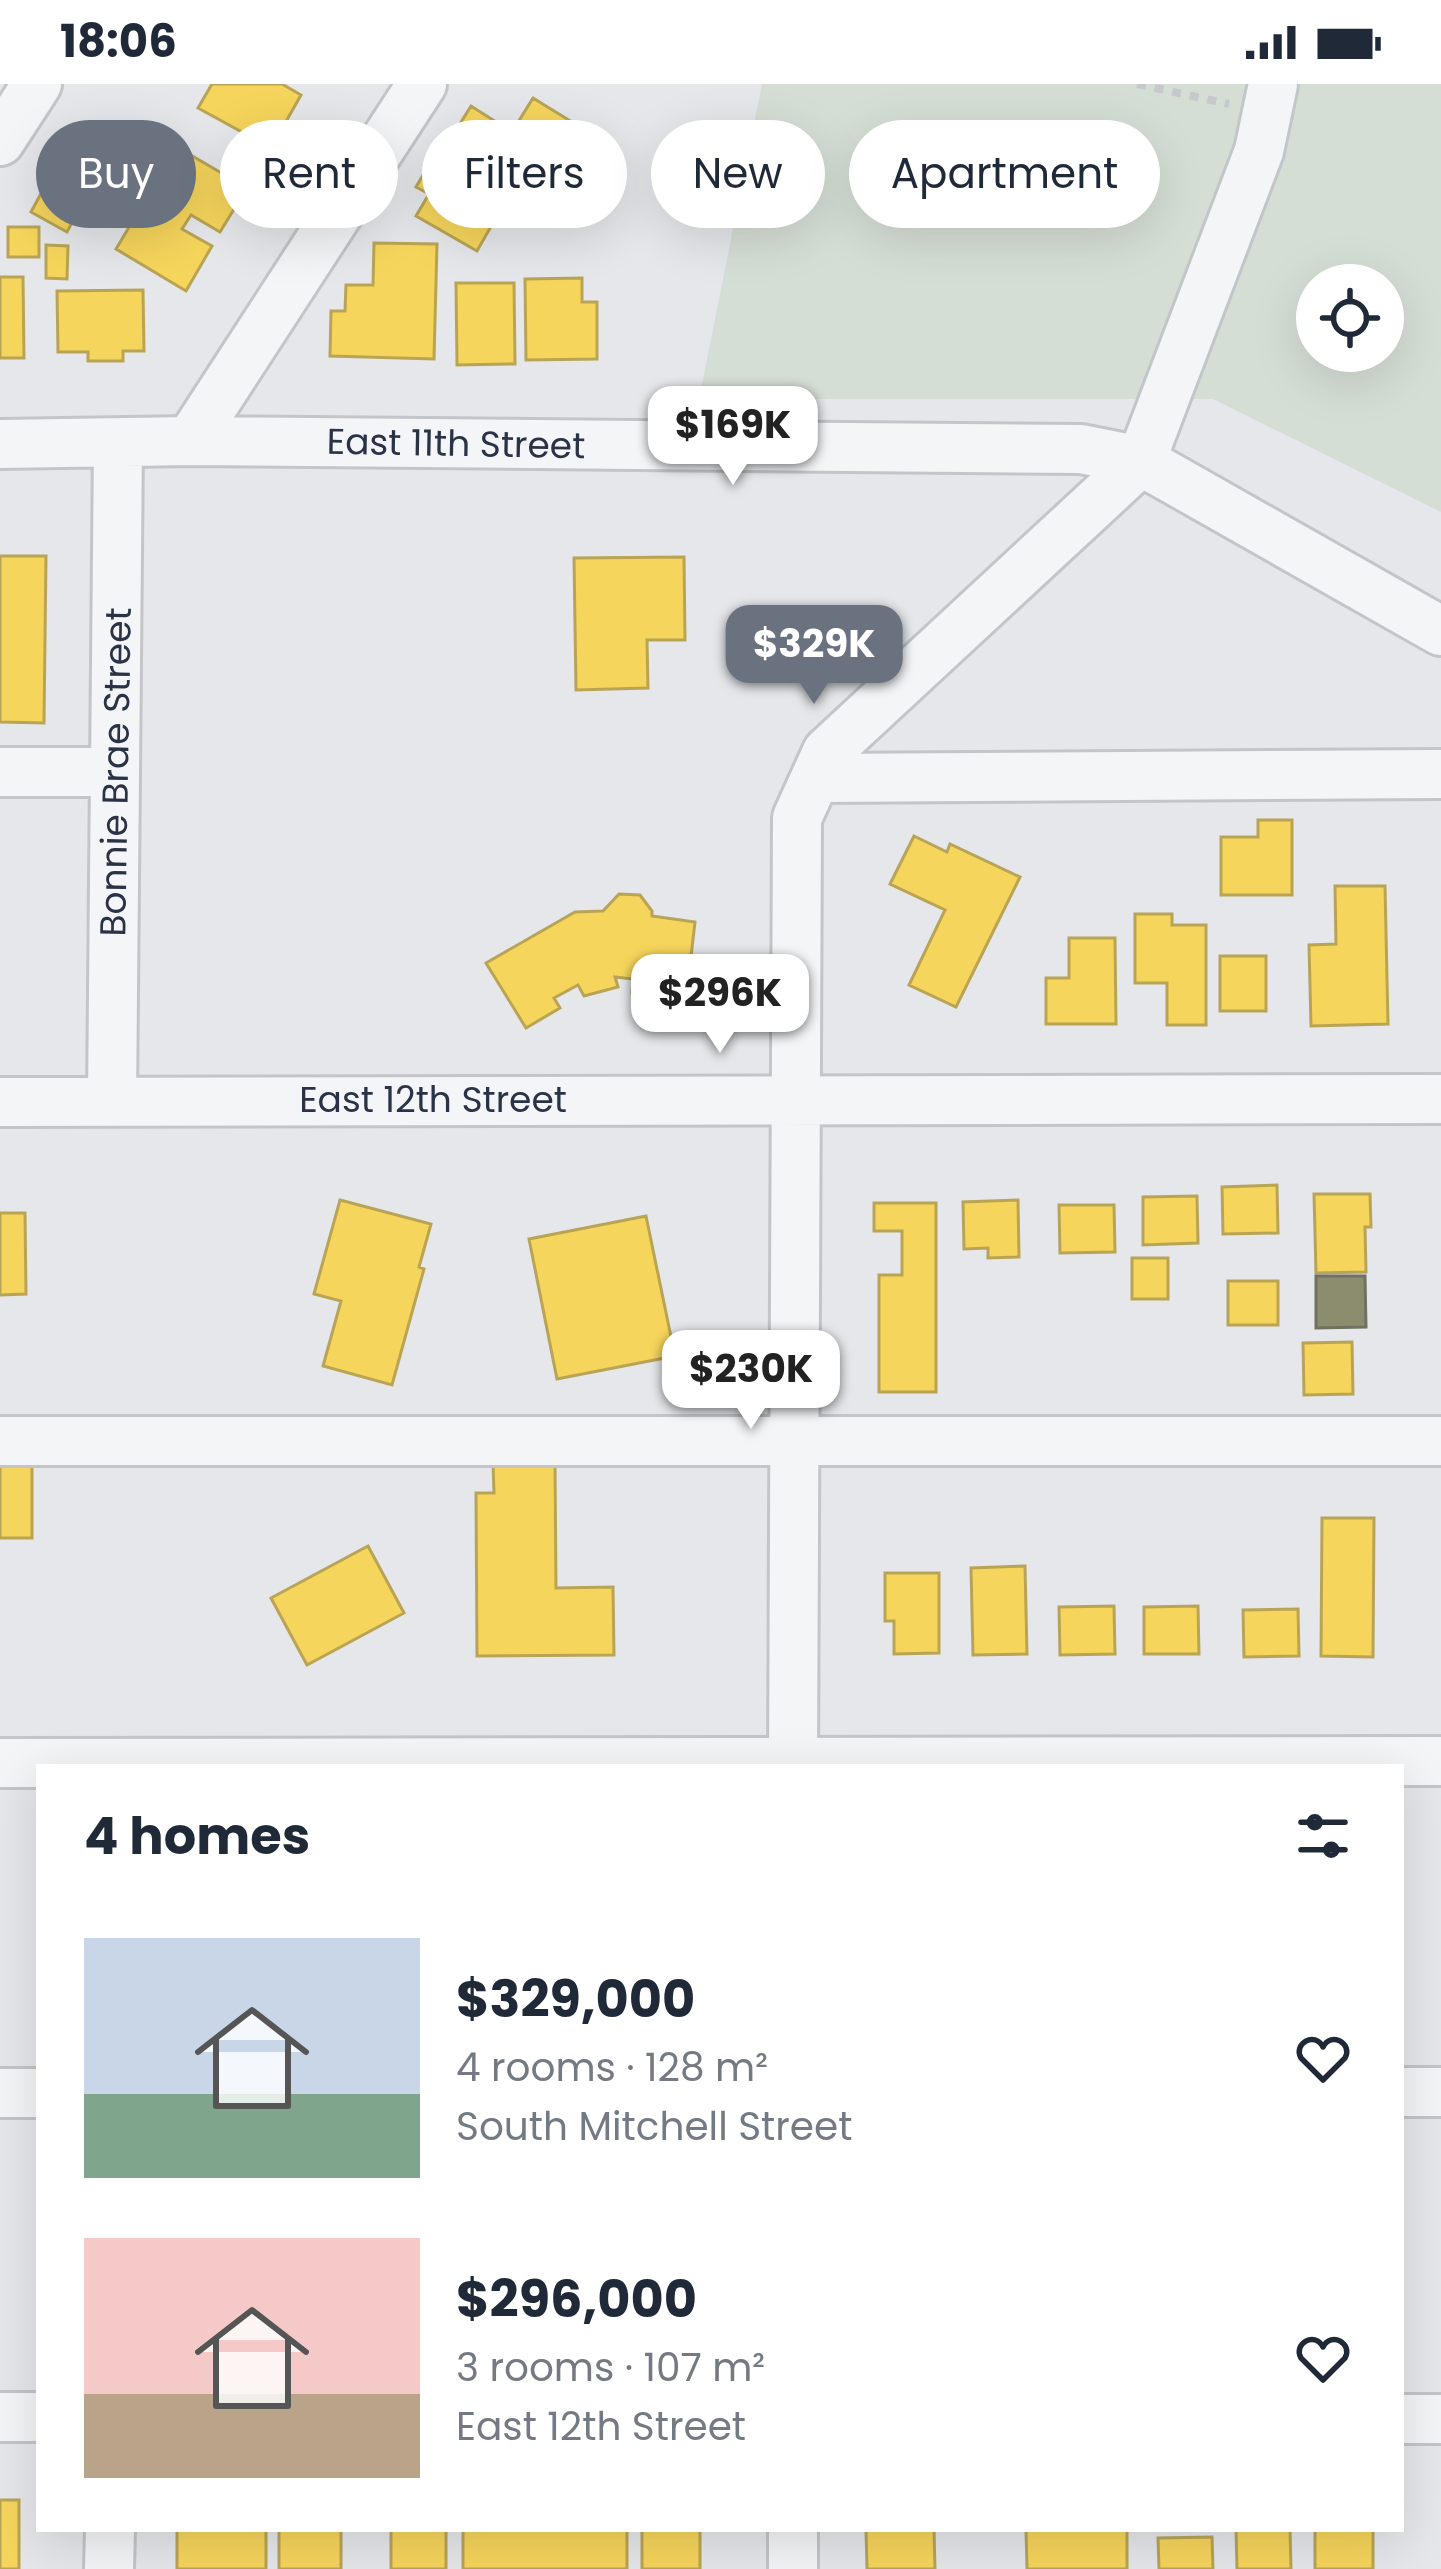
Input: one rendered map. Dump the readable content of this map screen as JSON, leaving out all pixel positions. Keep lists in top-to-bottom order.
{
  "streets": {
    "street": ["East 11th Street", "Bonnie Brae Street", "East 12th Street"]
  },
  "crossings": [
    ["East 11th Street", "Bonnie Brae Street"],
    ["Bonnie Brae Street", "East 12th Street"]
  ],
  "page": {
    "status": "18:06",
    "chip": [
      "Buy",
      "Rent",
      "Filters",
      "New",
      "Apartment"
    ],
    "price": [
      "$169K",
      "$329K",
      "$296K",
      "$230K"
    ],
    "heading": "4 homes",
    "list": [
      {
        "name": "$329,000",
        "note": "4 rooms · 128 m² · South Mitchell Street"
      },
      {
        "name": "$296,000",
        "note": "3 rooms · 107 m² · East 12th Street"
      }
    ]
  }
}
